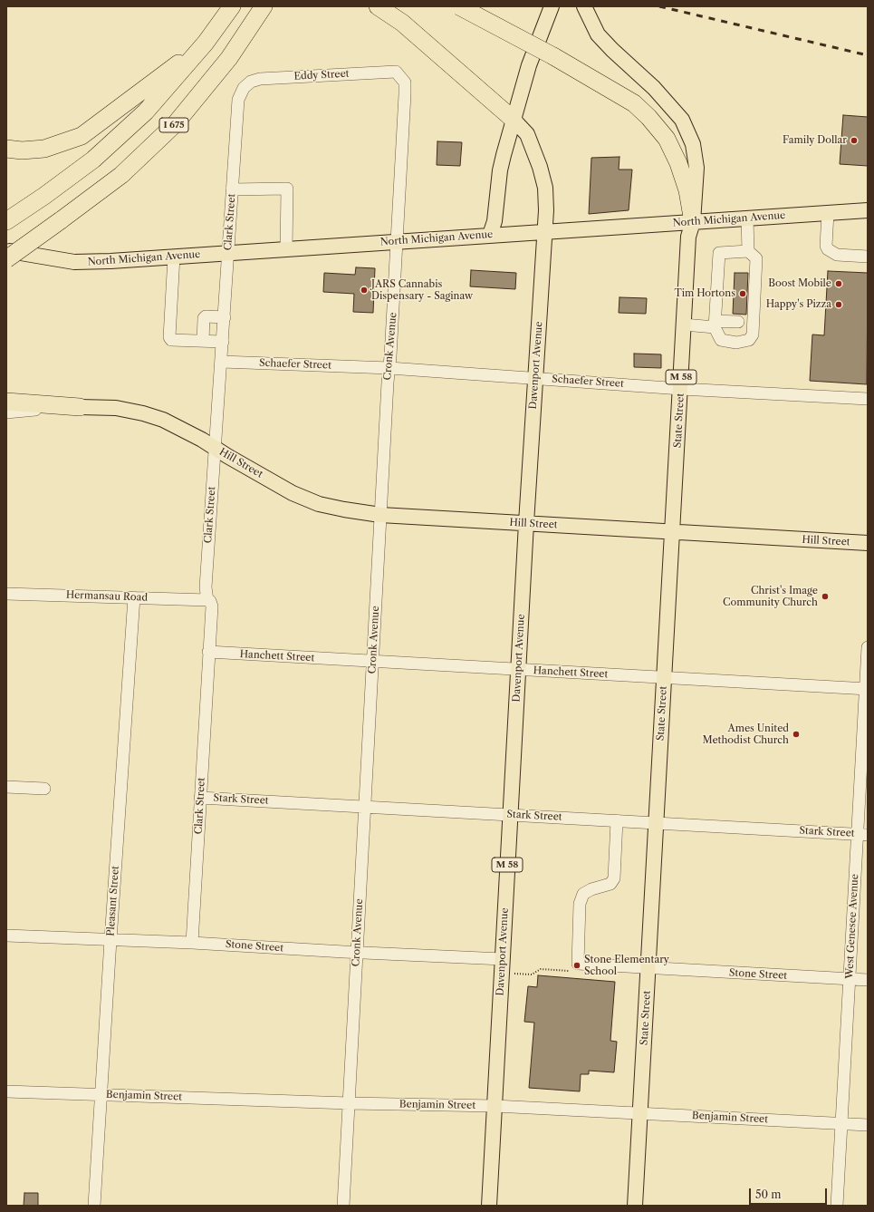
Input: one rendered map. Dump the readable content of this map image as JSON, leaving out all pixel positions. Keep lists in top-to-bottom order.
{
  "streets": {
    "highway": ["I 675"],
    "main road": [
      "North Michigan Avenue",
      "Davenport Avenue",
      "M 58",
      "State Street",
      "Hill Street"
    ],
    "street": [
      "Eddy Street",
      "Clark Street",
      "Cronk Avenue",
      "Schaefer Street",
      "Hermansau Road",
      "Hanchett Street",
      "Stark Street",
      "Pleasant Street",
      "West Genesee Avenue",
      "Stone Street",
      "Benjamin Street"
    ]
  },
  "crossings": [
    ["Eddy Street", "Clark Street"],
    ["Eddy Street", "Cronk Avenue"],
    ["North Michigan Avenue", "Clark Street"],
    ["North Michigan Avenue", "Cronk Avenue"],
    ["North Michigan Avenue", "Davenport Avenue"],
    ["North Michigan Avenue", "State Street"],
    ["Clark Street", "Schaefer Street"],
    ["Clark Street", "Hill Street"],
    ["Clark Street", "Hermansau Road"],
    ["Clark Street", "Hanchett Street"],
    ["Clark Street", "Stark Street"],
    ["Clark Street", "Stone Street"],
    ["Cronk Avenue", "Schaefer Street"],
    ["Cronk Avenue", "Hill Street"],
    ["Cronk Avenue", "Hanchett Street"],
    ["Cronk Avenue", "Stark Street"],
    ["Cronk Avenue", "Stone Street"],
    ["Cronk Avenue", "Benjamin Street"],
    ["Schaefer Street", "Davenport Avenue"],
    ["Schaefer Street", "State Street"],
    ["Davenport Avenue", "Hill Street"],
    ["Davenport Avenue", "Hanchett Street"],
    ["Davenport Avenue", "Stark Street"],
    ["Davenport Avenue", "Stone Street"],
    ["Davenport Avenue", "Benjamin Street"],
    ["State Street", "Hill Street"],
    ["State Street", "Hanchett Street"],
    ["State Street", "Stark Street"],
    ["State Street", "Stone Street"],
    ["State Street", "Benjamin Street"],
    ["Hermansau Road", "Pleasant Street"],
    ["Hanchett Street", "West Genesee Avenue"],
    ["Stark Street", "West Genesee Avenue"],
    ["Stark Street", "Stone Street"],
    ["Pleasant Street", "Stone Street"],
    ["Pleasant Street", "Benjamin Street"],
    ["West Genesee Avenue", "Stone Street"],
    ["West Genesee Avenue", "Benjamin Street"]
  ],
  "places": [
    "Family Dollar",
    "Boost Mobile",
    "JARS Cannabis Dispensary - Saginaw",
    "Tim Hortons",
    "Happy's Pizza",
    "Christ's Image Community Church",
    "Ames United Methodist Church",
    "Stone Elementary School"
  ],
  "scale_bar": "50 m"
}
